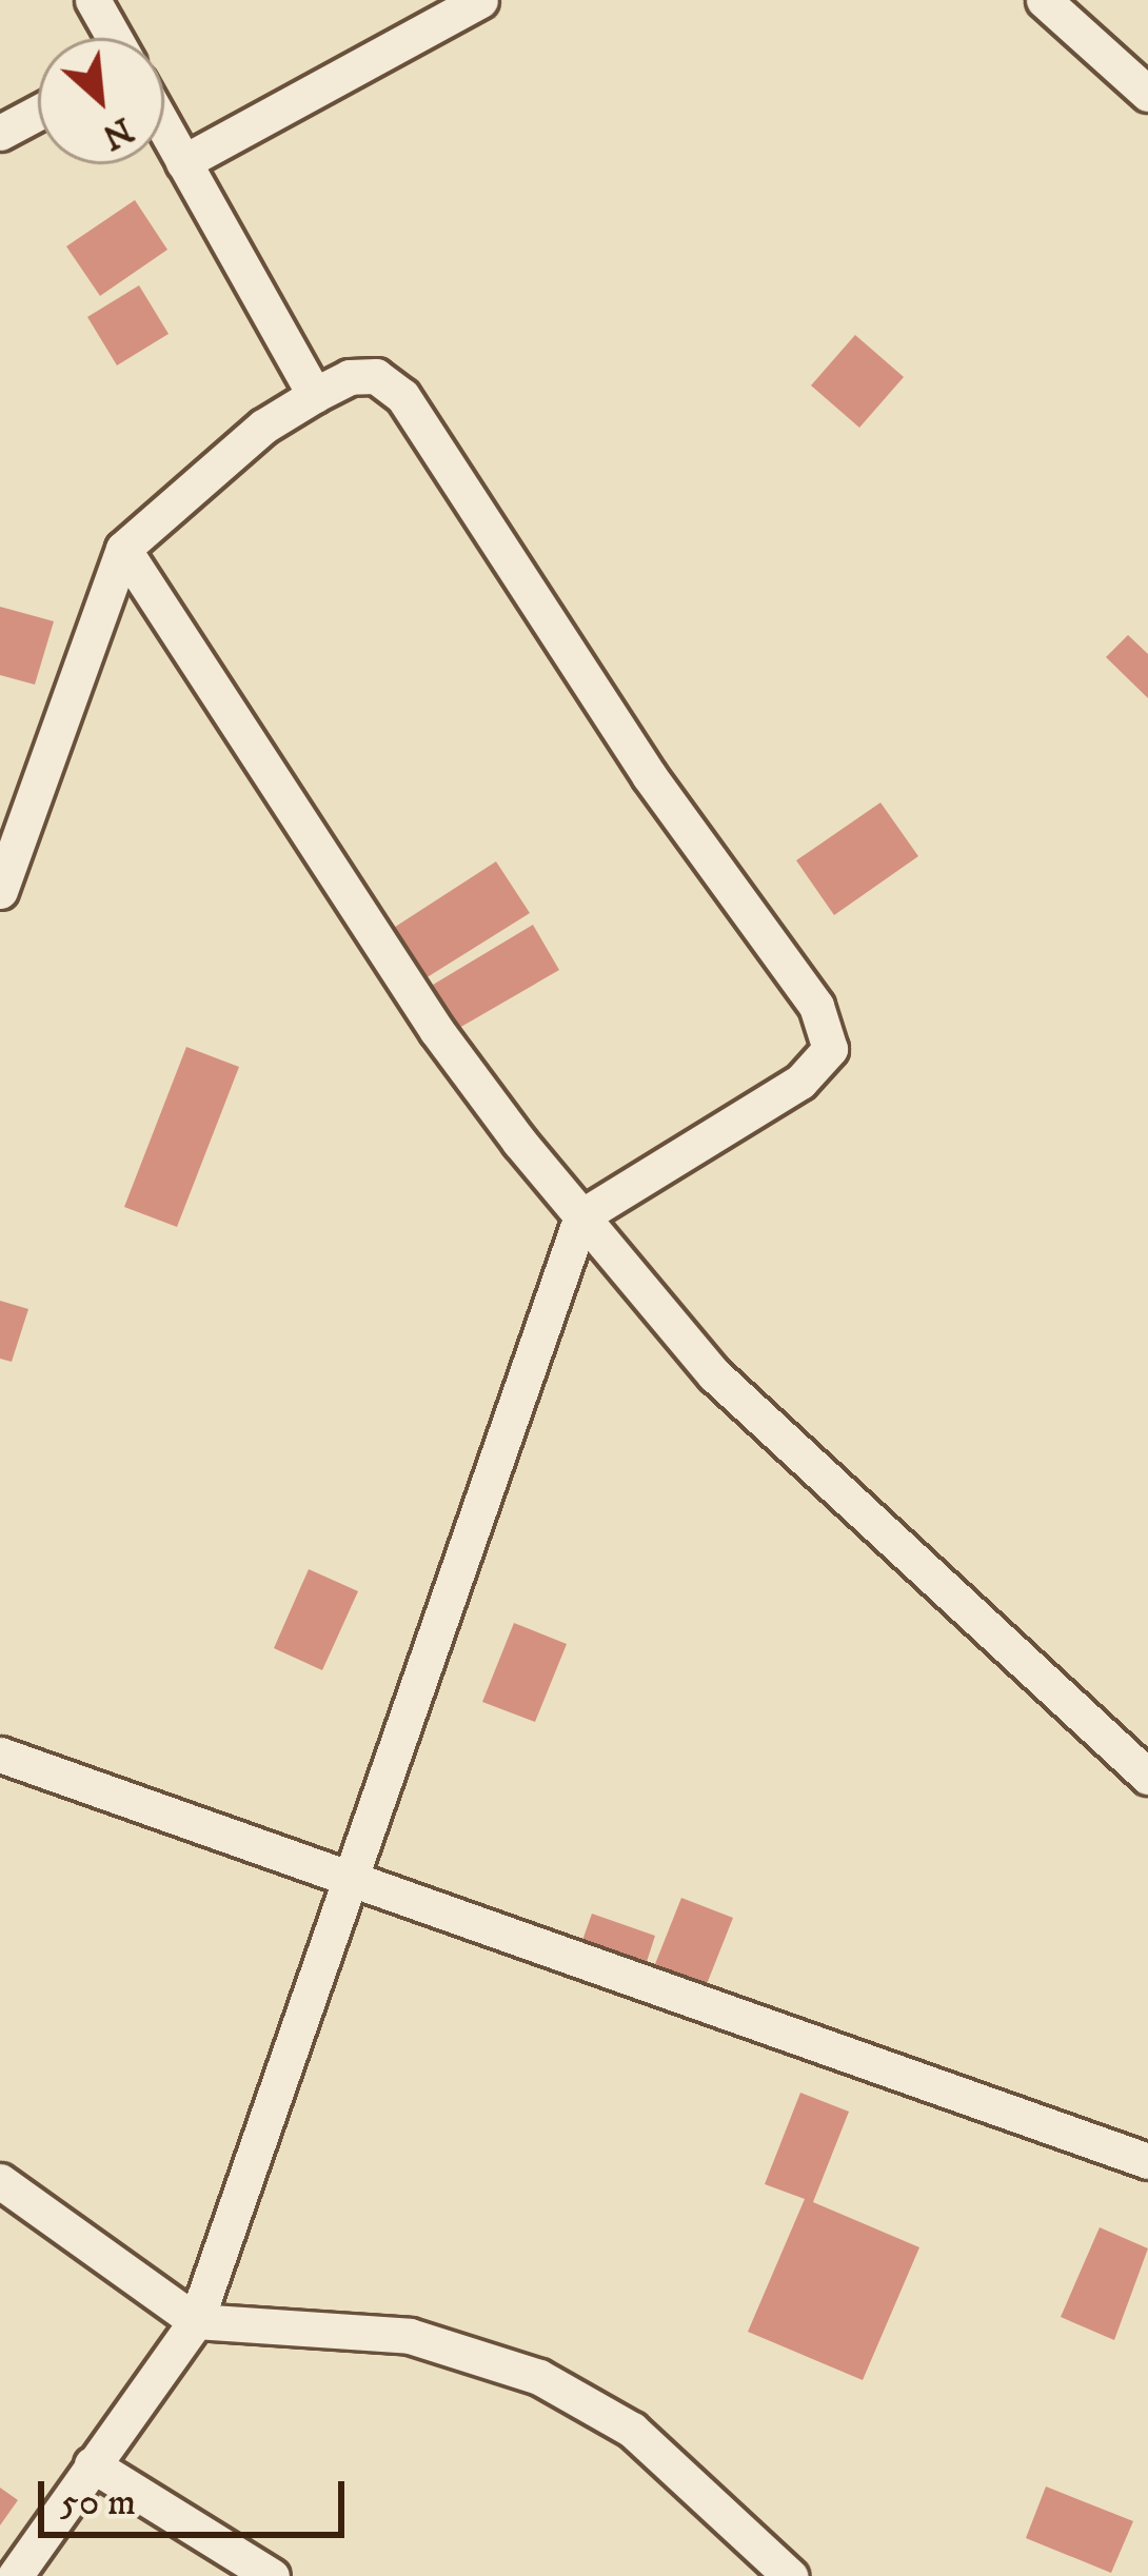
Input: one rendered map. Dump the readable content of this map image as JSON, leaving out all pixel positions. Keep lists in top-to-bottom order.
{
  "scale_bar": "50 m",
  "north": "bottom right"
}
